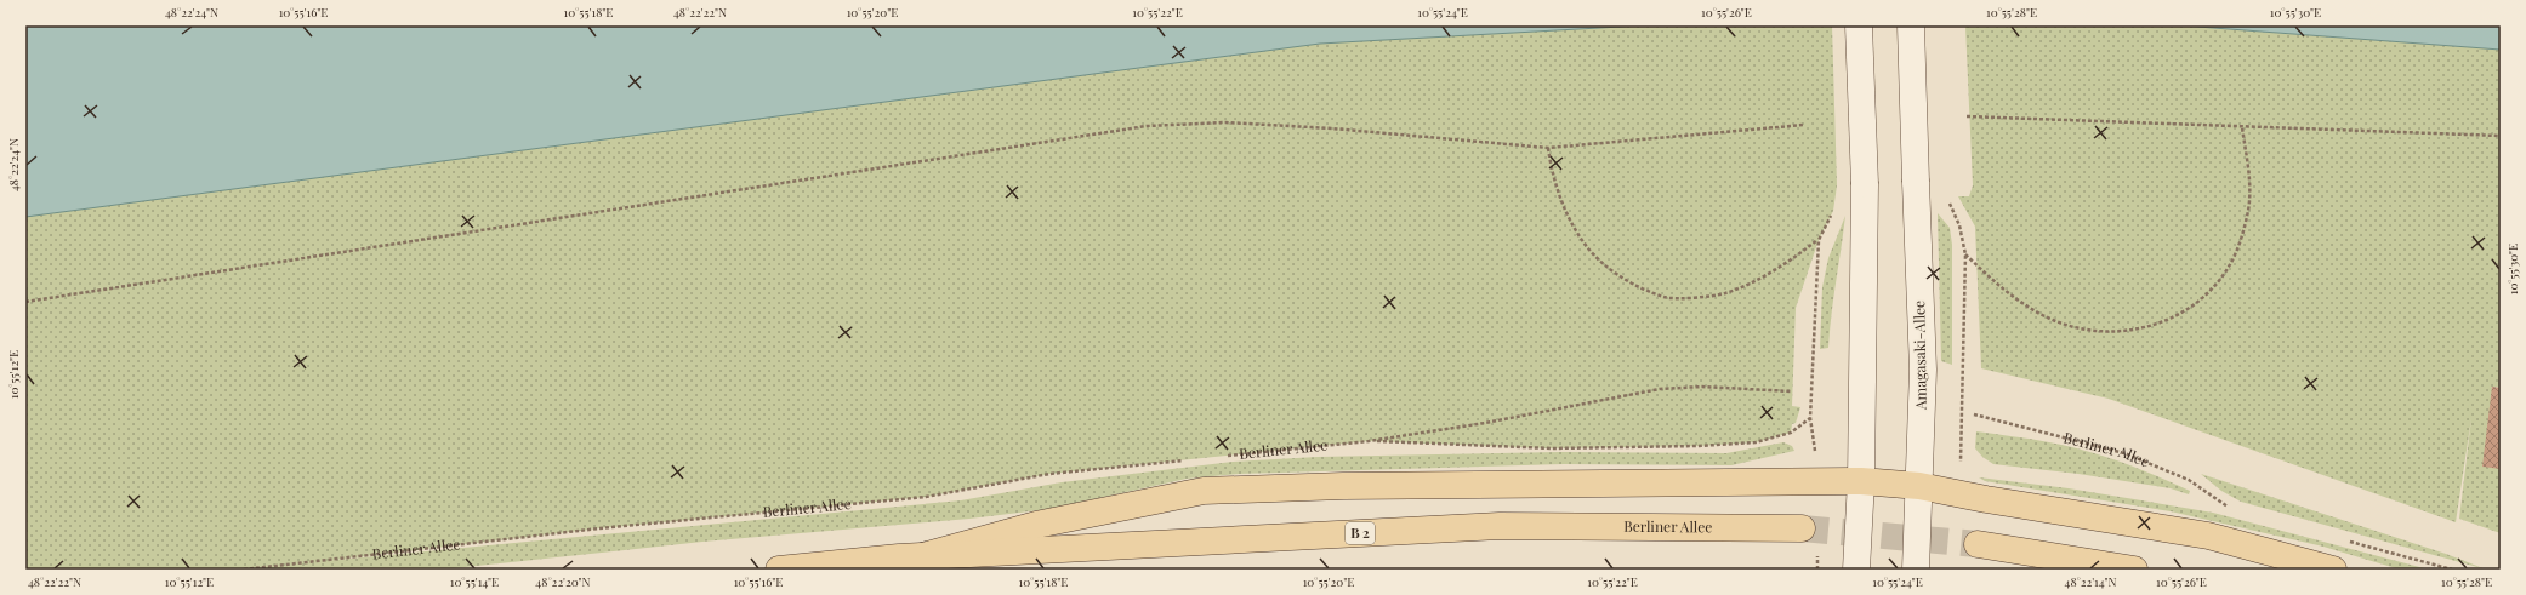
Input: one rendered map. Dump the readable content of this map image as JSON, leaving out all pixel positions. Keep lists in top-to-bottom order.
{
  "streets": {
    "main road": ["Amagasaki-Allee", "Berliner Allee", "B 2"]
  },
  "coordinates": [
    "48°22'24\"N",
    "10°55'16\"E",
    "10°55'18\"E",
    "48°22'22\"N",
    "10°55'20\"E",
    "10°55'22\"E",
    "10°55'24\"E",
    "10°55'26\"E",
    "10°55'28\"E",
    "10°55'30\"E",
    "10°55'12\"E",
    "10°55'14\"E",
    "48°22'20\"N",
    "48°22'14\"N"
  ]
}
